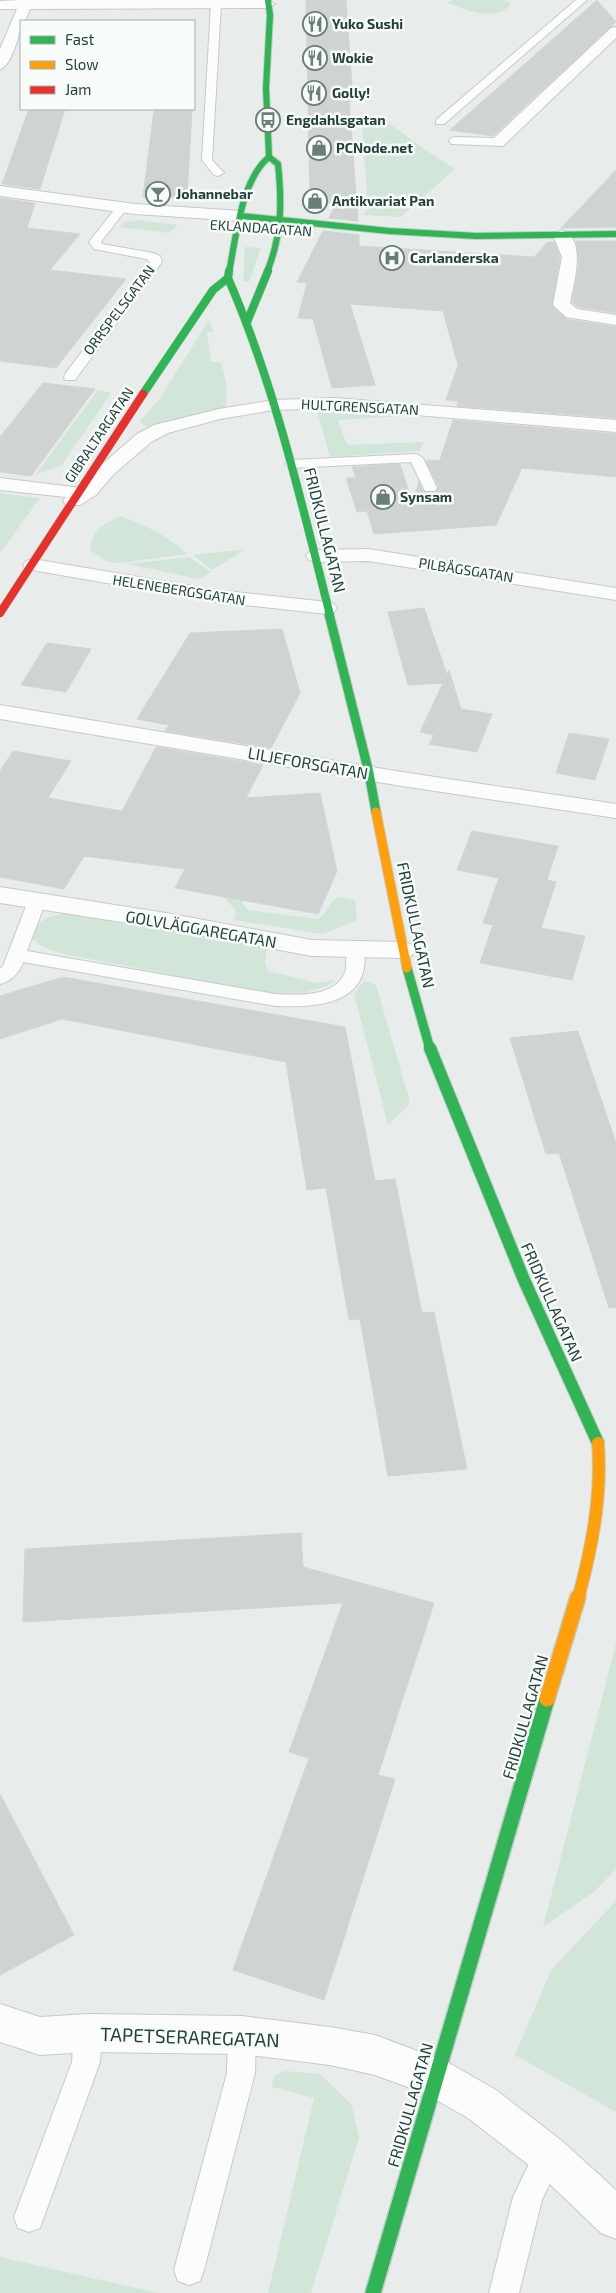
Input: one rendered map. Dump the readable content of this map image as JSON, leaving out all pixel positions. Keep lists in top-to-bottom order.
{
  "streets": {
    "street": [
      "EKLANDAGATAN",
      "HULTGRENSGATAN",
      "GIBRALTARGATAN",
      "FRIDKULLAGATAN",
      "PILBÅGSGATAN",
      "HELENEBERGSGATAN",
      "LILJEFORSGATAN",
      "GOLVLÄGGAREGATAN",
      "TAPETSERAREGATAN"
    ],
    "lane": ["ORRSPELSGATAN"]
  },
  "crossings": [
    ["EKLANDAGATAN", "ORRSPELSGATAN"],
    ["HULTGRENSGATAN", "GIBRALTARGATAN"],
    ["HULTGRENSGATAN", "FRIDKULLAGATAN"],
    ["GIBRALTARGATAN", "HELENEBERGSGATAN"],
    ["FRIDKULLAGATAN", "PILBÅGSGATAN"],
    ["FRIDKULLAGATAN", "HELENEBERGSGATAN"],
    ["FRIDKULLAGATAN", "LILJEFORSGATAN"],
    ["FRIDKULLAGATAN", "GOLVLÄGGAREGATAN"],
    ["FRIDKULLAGATAN", "TAPETSERAREGATAN"]
  ],
  "places": {
    "restaurant": ["Yuko Sushi", "Wokie", "Golly!"],
    "bus stop": ["Engdahlsgatan"],
    "shop": ["PCNode.net", "Antikvariat Pan", "Synsam"],
    "bar": ["Johannebar"],
    "hospital": ["Carlanderska"]
  },
  "legend": ["Fast", "Slow", "Jam"]
}
